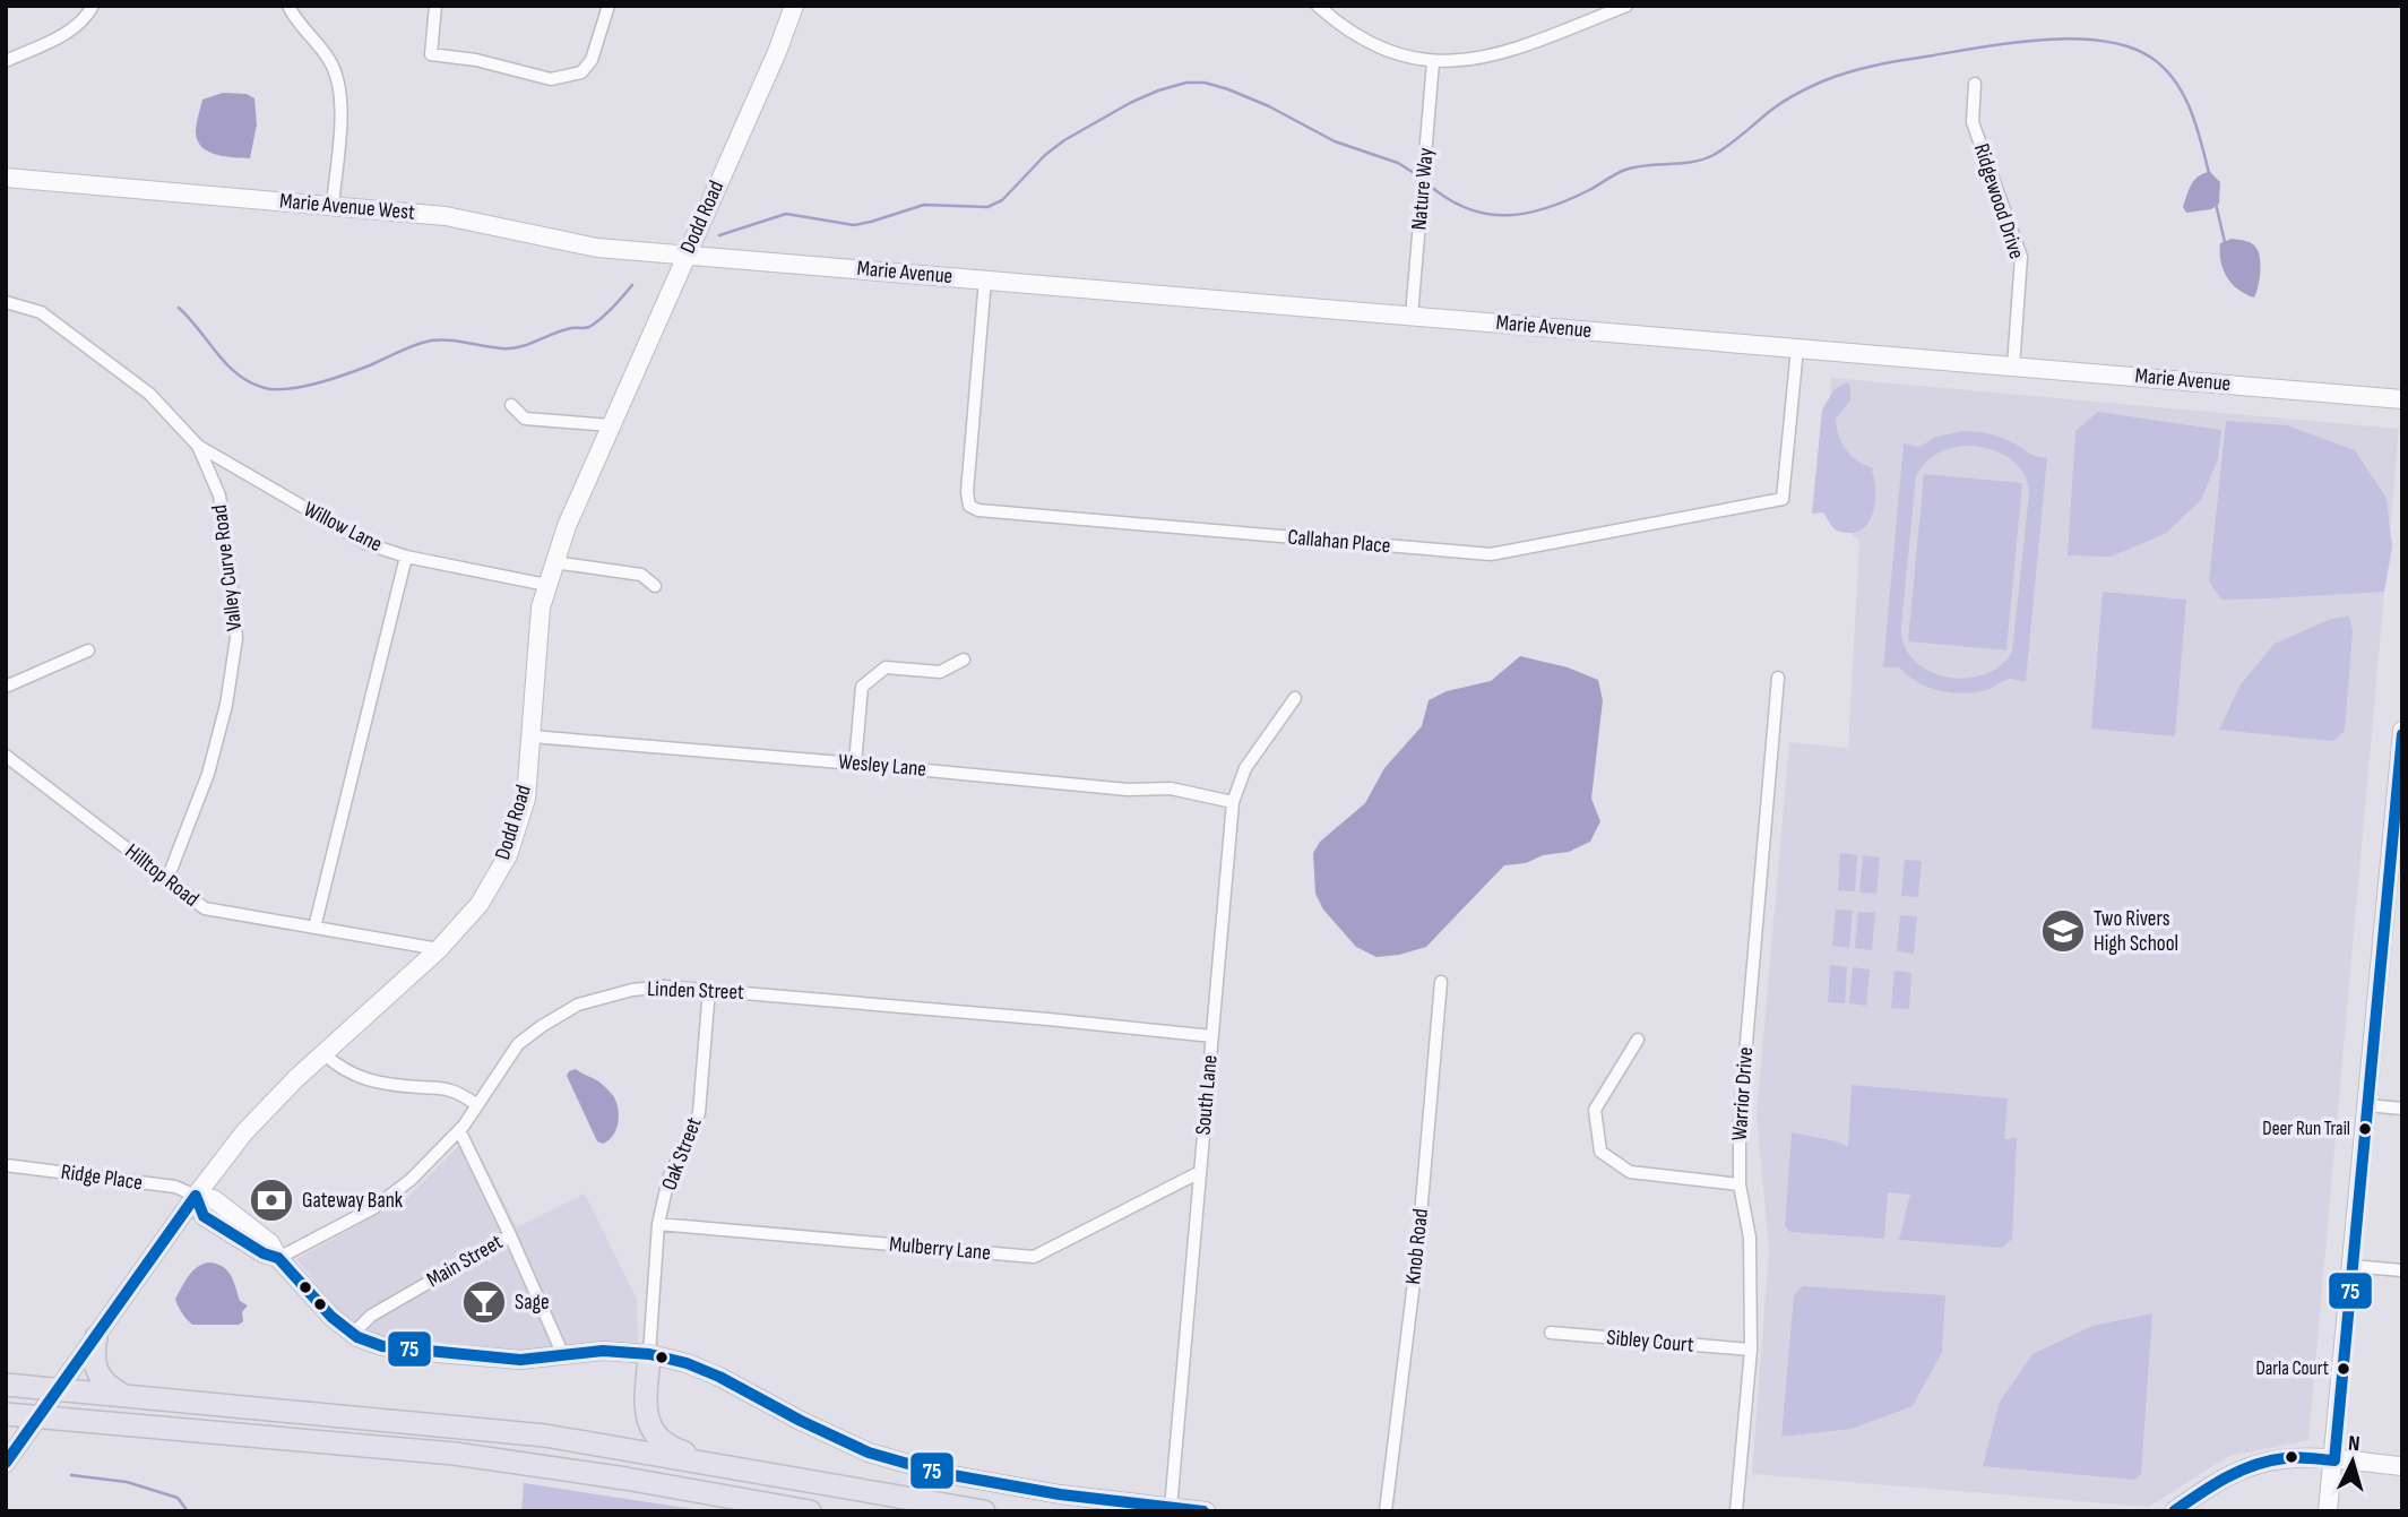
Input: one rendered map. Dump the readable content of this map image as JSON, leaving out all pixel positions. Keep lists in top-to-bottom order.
{
  "streets": {
    "street": [
      "Nature Way",
      "Ridgewood Drive",
      "Marie Avenue West",
      "Dodd Road",
      "Marie Avenue",
      "Willow Lane",
      "Callahan Place",
      "Valley Curve Road",
      "Wesley Lane",
      "Hilltop Road",
      "Linden Street",
      "Warrior Drive",
      "South Lane",
      "Oak Street",
      "Ridge Place",
      "Knob Road",
      "Mulberry Lane",
      "Main Street",
      "Sibley Court"
    ]
  },
  "crossings": [
    ["Nature Way", "Marie Avenue"],
    ["Ridgewood Drive", "Marie Avenue"],
    ["Marie Avenue West", "Dodd Road"],
    ["Marie Avenue West", "Marie Avenue"],
    ["Dodd Road", "Marie Avenue"],
    ["Dodd Road", "Willow Lane"],
    ["Dodd Road", "Wesley Lane"],
    ["Dodd Road", "Hilltop Road"],
    ["Dodd Road", "Ridge Place"],
    ["Marie Avenue", "Callahan Place"],
    ["Willow Lane", "Valley Curve Road"],
    ["Valley Curve Road", "Hilltop Road"],
    ["Wesley Lane", "South Lane"],
    ["Linden Street", "South Lane"],
    ["Linden Street", "Oak Street"],
    ["Warrior Drive", "Sibley Court"],
    ["South Lane", "Mulberry Lane"],
    ["Oak Street", "Mulberry Lane"]
  ],
  "places": {
    "school or university": ["Two Rivers High School"],
    "other": ["Deer Run Trail", "Darla Court"],
    "bank": ["Gateway Bank"],
    "bar": ["Sage"]
  },
  "lines": ["transit line 75"],
  "north": "top"
}
